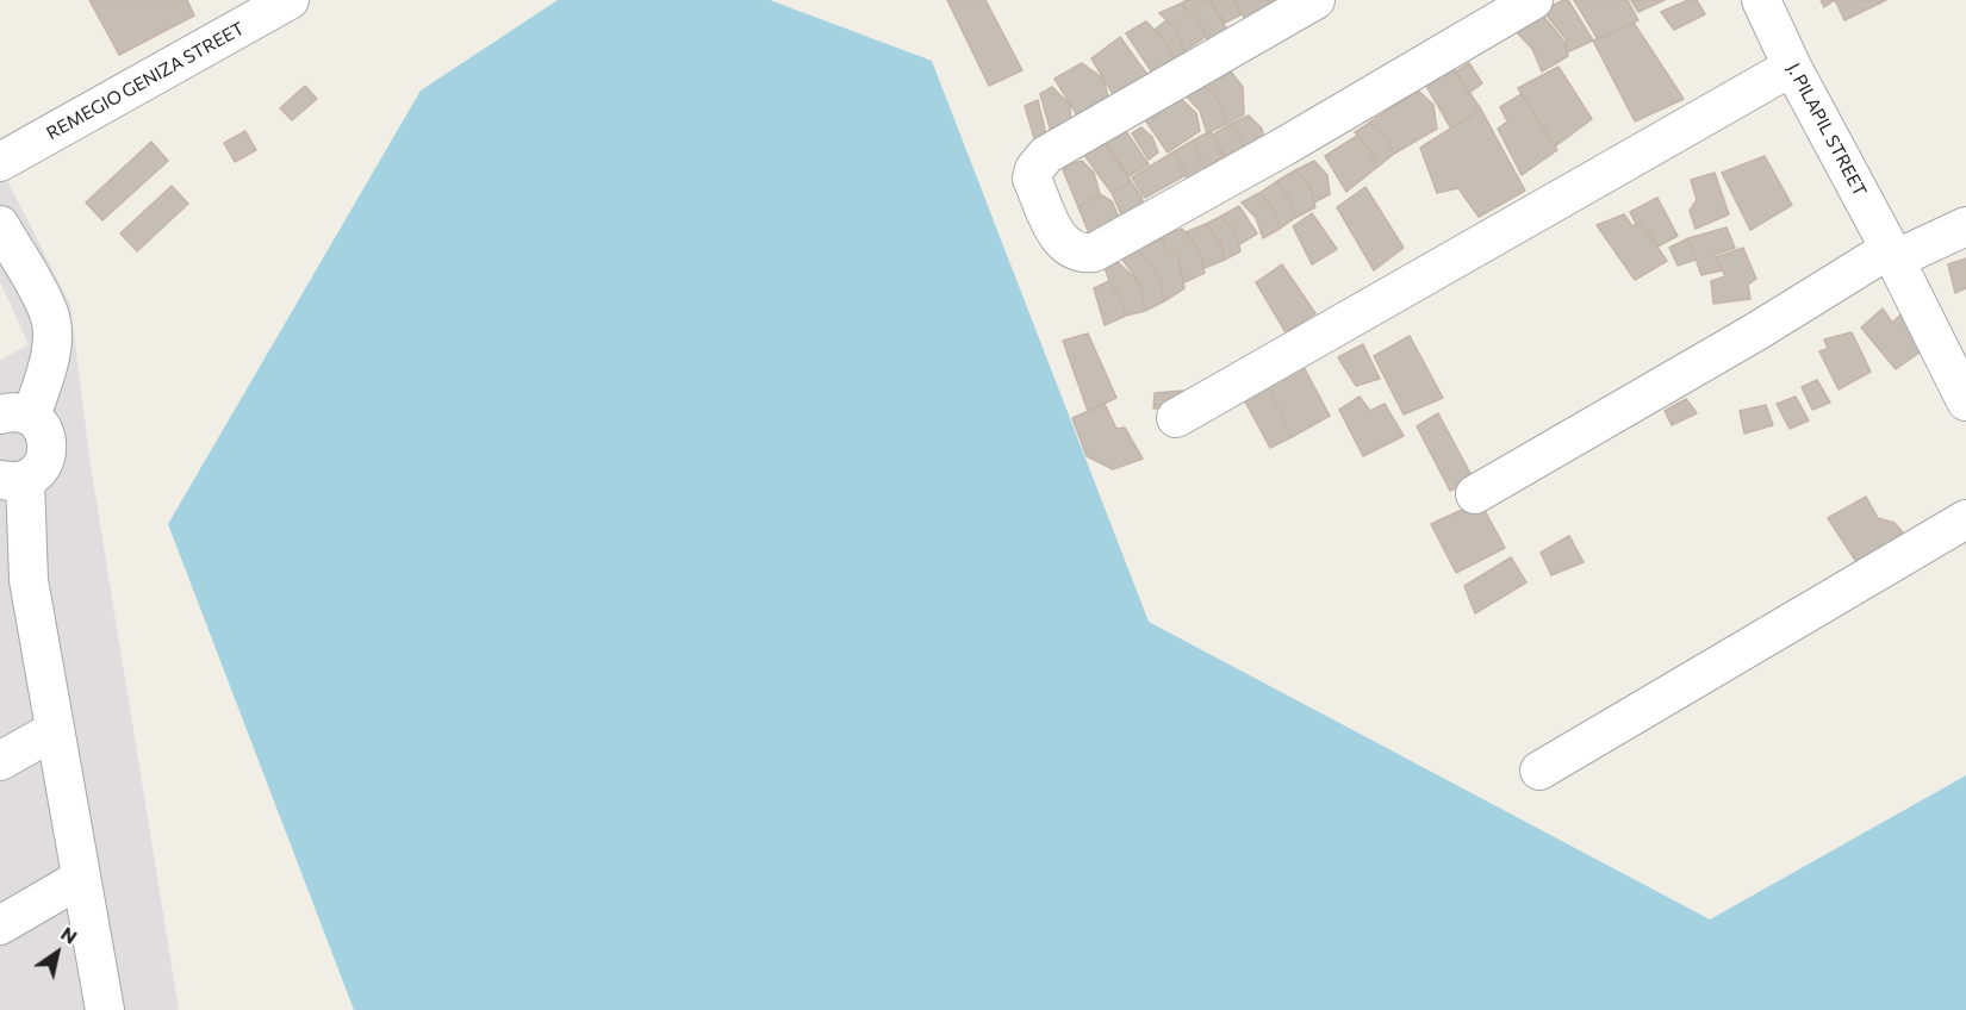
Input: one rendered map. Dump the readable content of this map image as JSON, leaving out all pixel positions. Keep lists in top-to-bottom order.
{
  "streets": {
    "street": ["REMEGIO GENIZA STREET", "J. PILAPIL STREET"]
  },
  "north": "top right"
}
